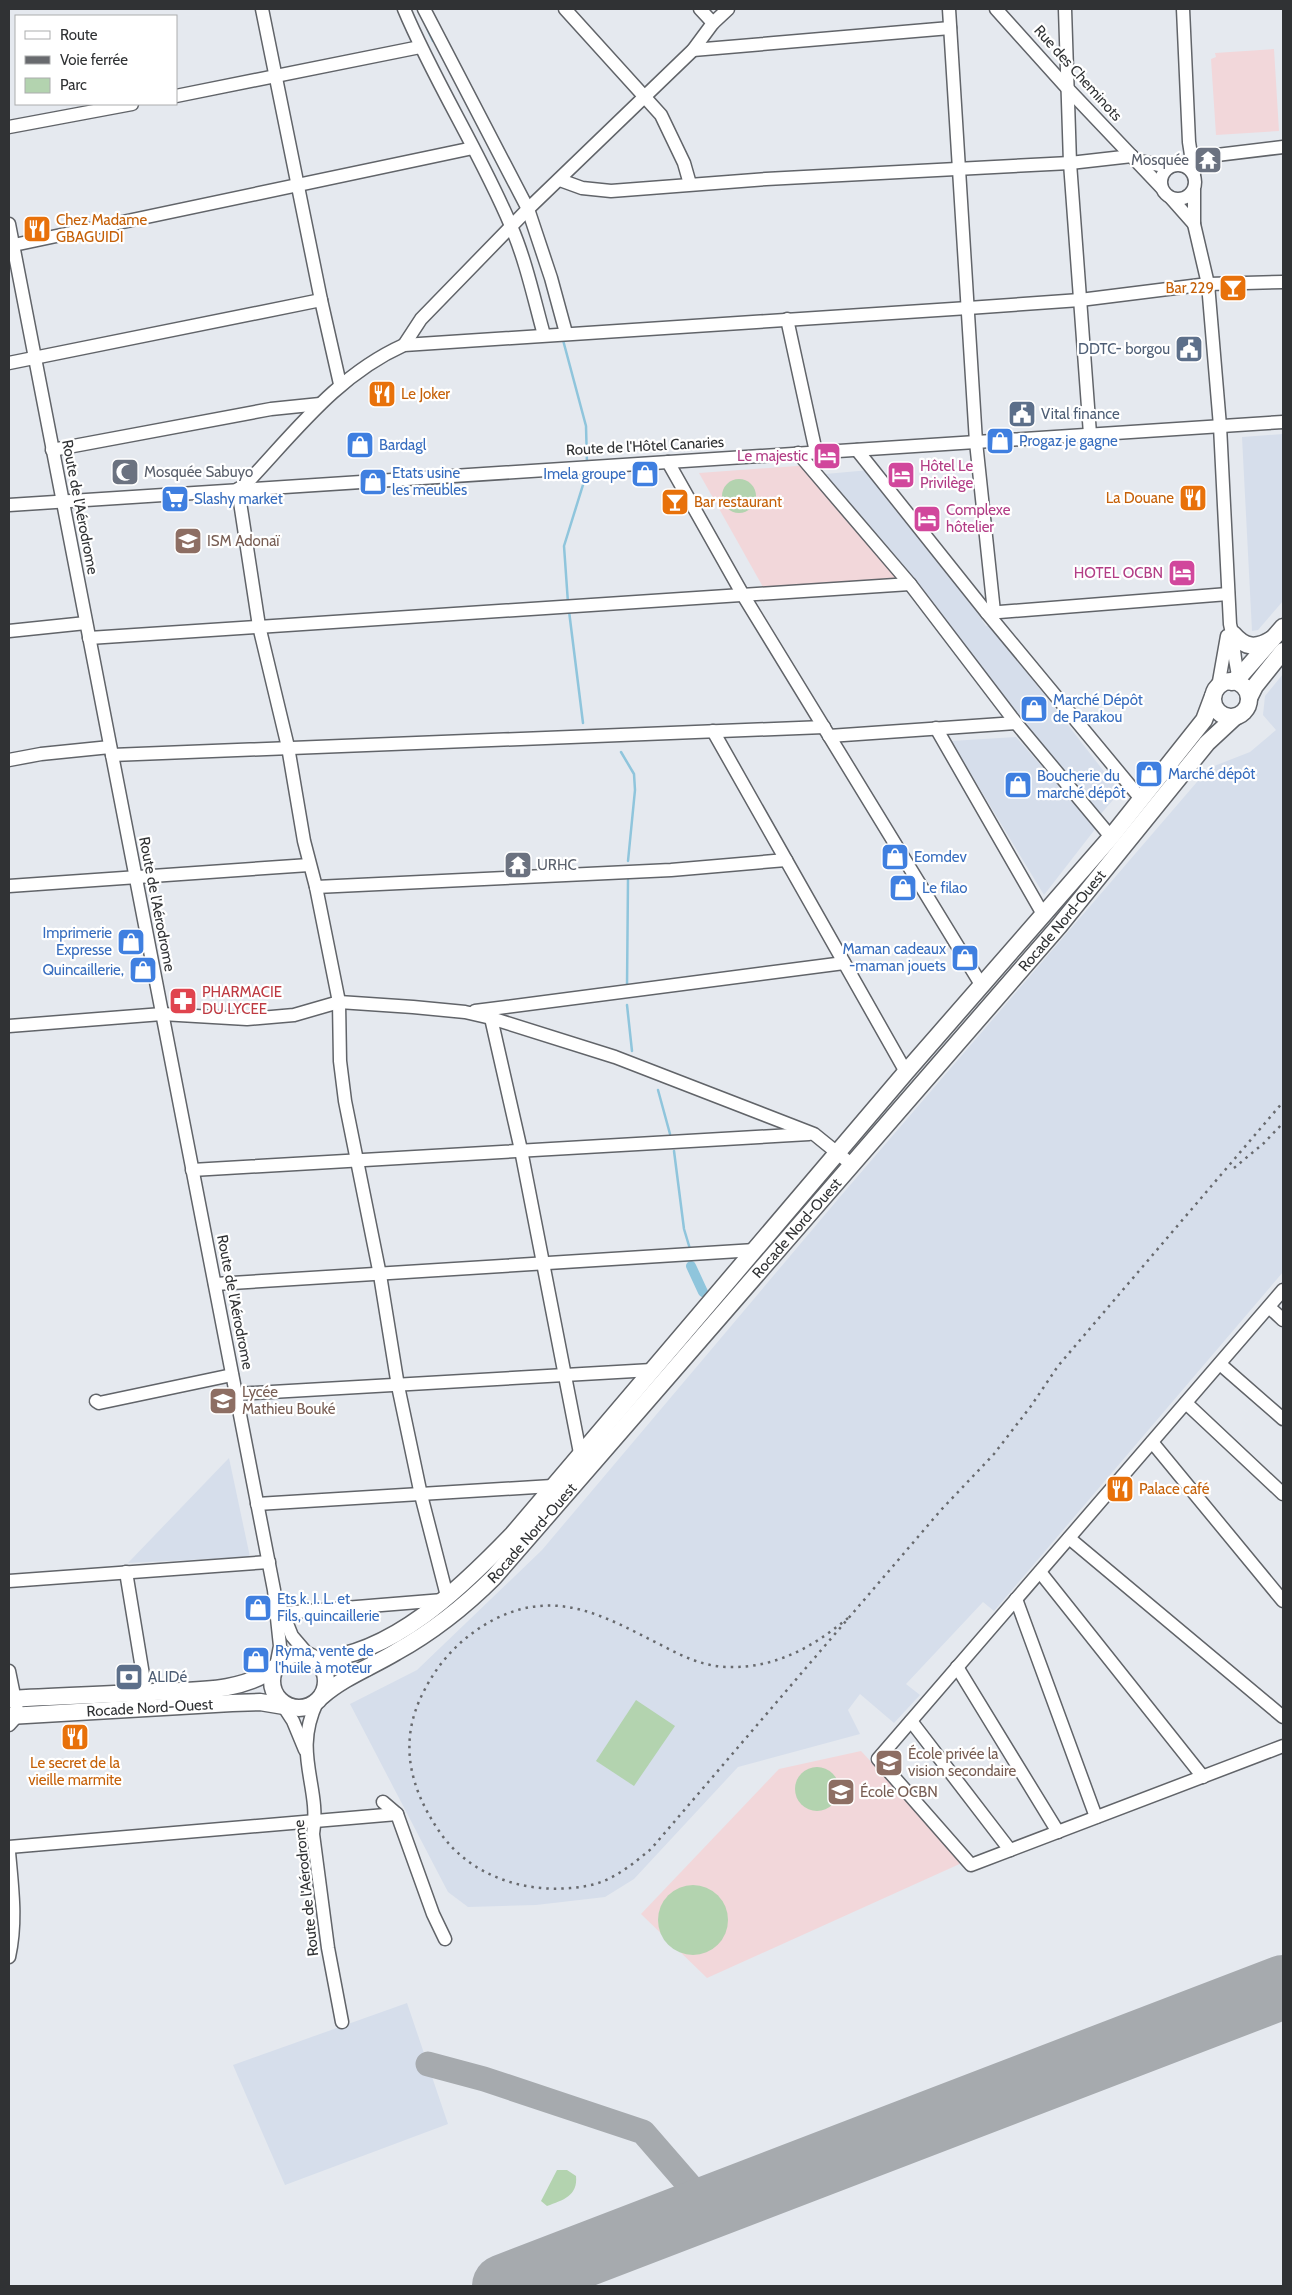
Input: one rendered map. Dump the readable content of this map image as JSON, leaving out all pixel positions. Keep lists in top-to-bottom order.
{
  "streets": {
    "main road": ["Rocade Nord-Ouest"],
    "street": ["Rue des Cheminots", "Route de l'Hôtel Canaries", "Route de l'Aérodrome"]
  },
  "crossings": [
    ["Route de l'Hôtel Canaries", "Route de l'Aérodrome"],
    ["Route de l'Aérodrome", "Rocade Nord-Ouest"]
  ],
  "places": {
    "temple": ["Mosquée", "URHC"],
    "restaurant": [
      "Chez Madame GBAGUIDI",
      "Le Joker",
      "La Douane",
      "Palace café",
      "Le secret de la vieille marmite"
    ],
    "bar": ["Bar 229", "Bar restaurant"],
    "public building": ["DDTC- borgou", "Vital finance"],
    "shop": [
      "Progaz je gagne",
      "Bardagl",
      "Imela groupe",
      "Etats usine les meubles",
      "Marché Dépôt de Parakou",
      "Marché dépôt",
      "Boucherie du marché dépôt",
      "Eomdev",
      "Le filao",
      "Imprimerie Expresse",
      "Maman cadeaux -maman jouets",
      "Quincaillerie,",
      "Ets k. I. L. et Fils, quincaillerie",
      "Ryma, vente de l'huile à moteur"
    ],
    "hotel": [
      "Le majestic",
      "Hôtel Le Privilège",
      "Complexe hôtelier",
      "HOTEL OCBN"
    ],
    "mosque": ["Mosquée Sabuyo"],
    "supermarket": ["Slashy market"],
    "school or university": [
      "ISM Adonaï",
      "Lycée Mathieu Bouké",
      "École privée la vision secondaire",
      "École OCBN"
    ],
    "pharmacy": ["PHARMACIE DU LYCEE"],
    "bank": ["ALIDé"]
  },
  "legend": ["Route", "Voie ferrée", "Parc"]
}
